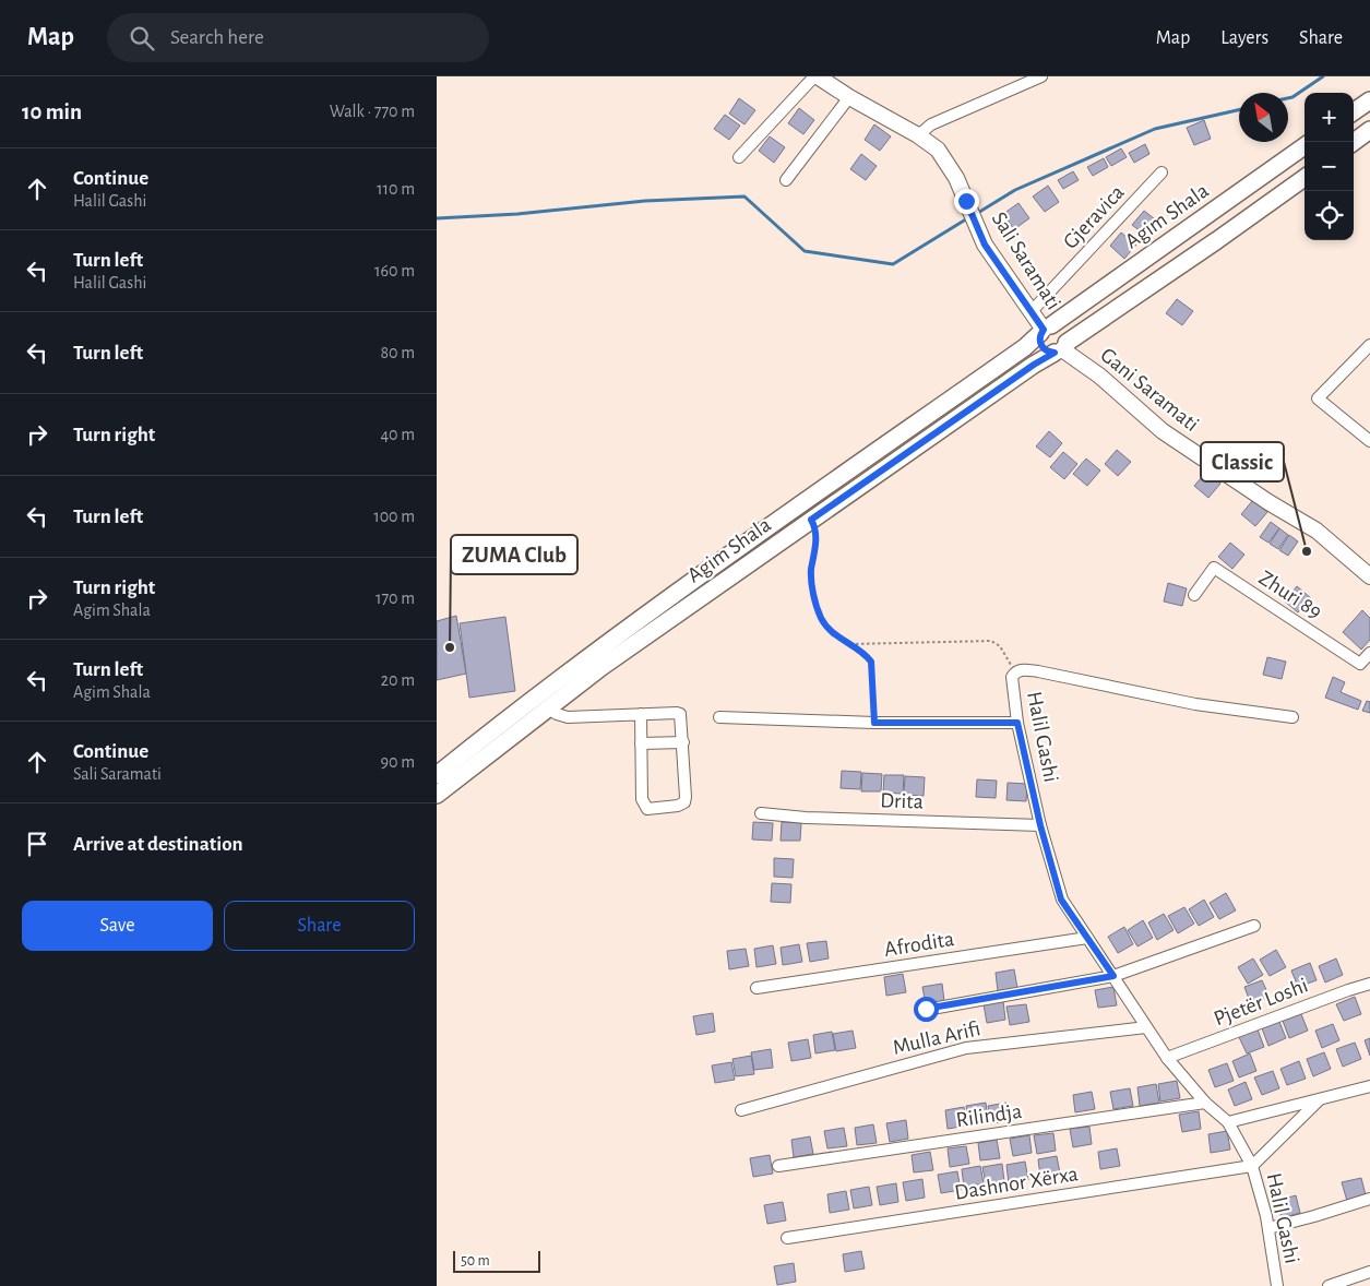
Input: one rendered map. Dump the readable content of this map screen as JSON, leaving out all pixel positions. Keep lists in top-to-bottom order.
{
  "streets": {
    "main road": ["Agim Shala"],
    "street": [
      "Gjeravica",
      "Sali Saramati",
      "Gani Saramati",
      "Zhuri 89",
      "Halil Gashi",
      "Drita",
      "Afrodita",
      "Pjetër Loshi",
      "Mulla Arifi",
      "Rilindja",
      "Dashnor Xërxa"
    ]
  },
  "crossings": [
    ["Agim Shala", "Sali Saramati"],
    ["Agim Shala", "Gani Saramati"],
    ["Gjeravica", "Sali Saramati"],
    ["Sali Saramati", "Gani Saramati"],
    ["Halil Gashi", "Drita"],
    ["Halil Gashi", "Afrodita"],
    ["Halil Gashi", "Pjetër Loshi"],
    ["Halil Gashi", "Mulla Arifi"],
    ["Halil Gashi", "Rilindja"],
    ["Halil Gashi", "Dashnor Xërxa"]
  ],
  "places": ["Classic", "ZUMA Club"],
  "scale_bar": "50 m",
  "north": "top left",
  "page": {
    "header": "Map",
    "search": "Search here",
    "nav": ["Map", "Layers", "Share"],
    "heading": ["10 min", "Walk · 770 m"],
    "map_buttons": ["+", "−"],
    "list": [
      ["Continue", "Halil Gashi", "110 m"],
      ["Turn left", "Halil Gashi", "160 m"],
      ["Turn left", "80 m"],
      ["Turn right", "40 m"],
      ["Turn left", "100 m"],
      ["Turn right", "Agim Shala", "170 m"],
      ["Turn left", "Agim Shala", "20 m"],
      ["Continue", "Sali Saramati", "90 m"],
      "Arrive at destination"
    ],
    "buttons": ["Save", "Share"],
    "scale": "50 m"
  }
}
